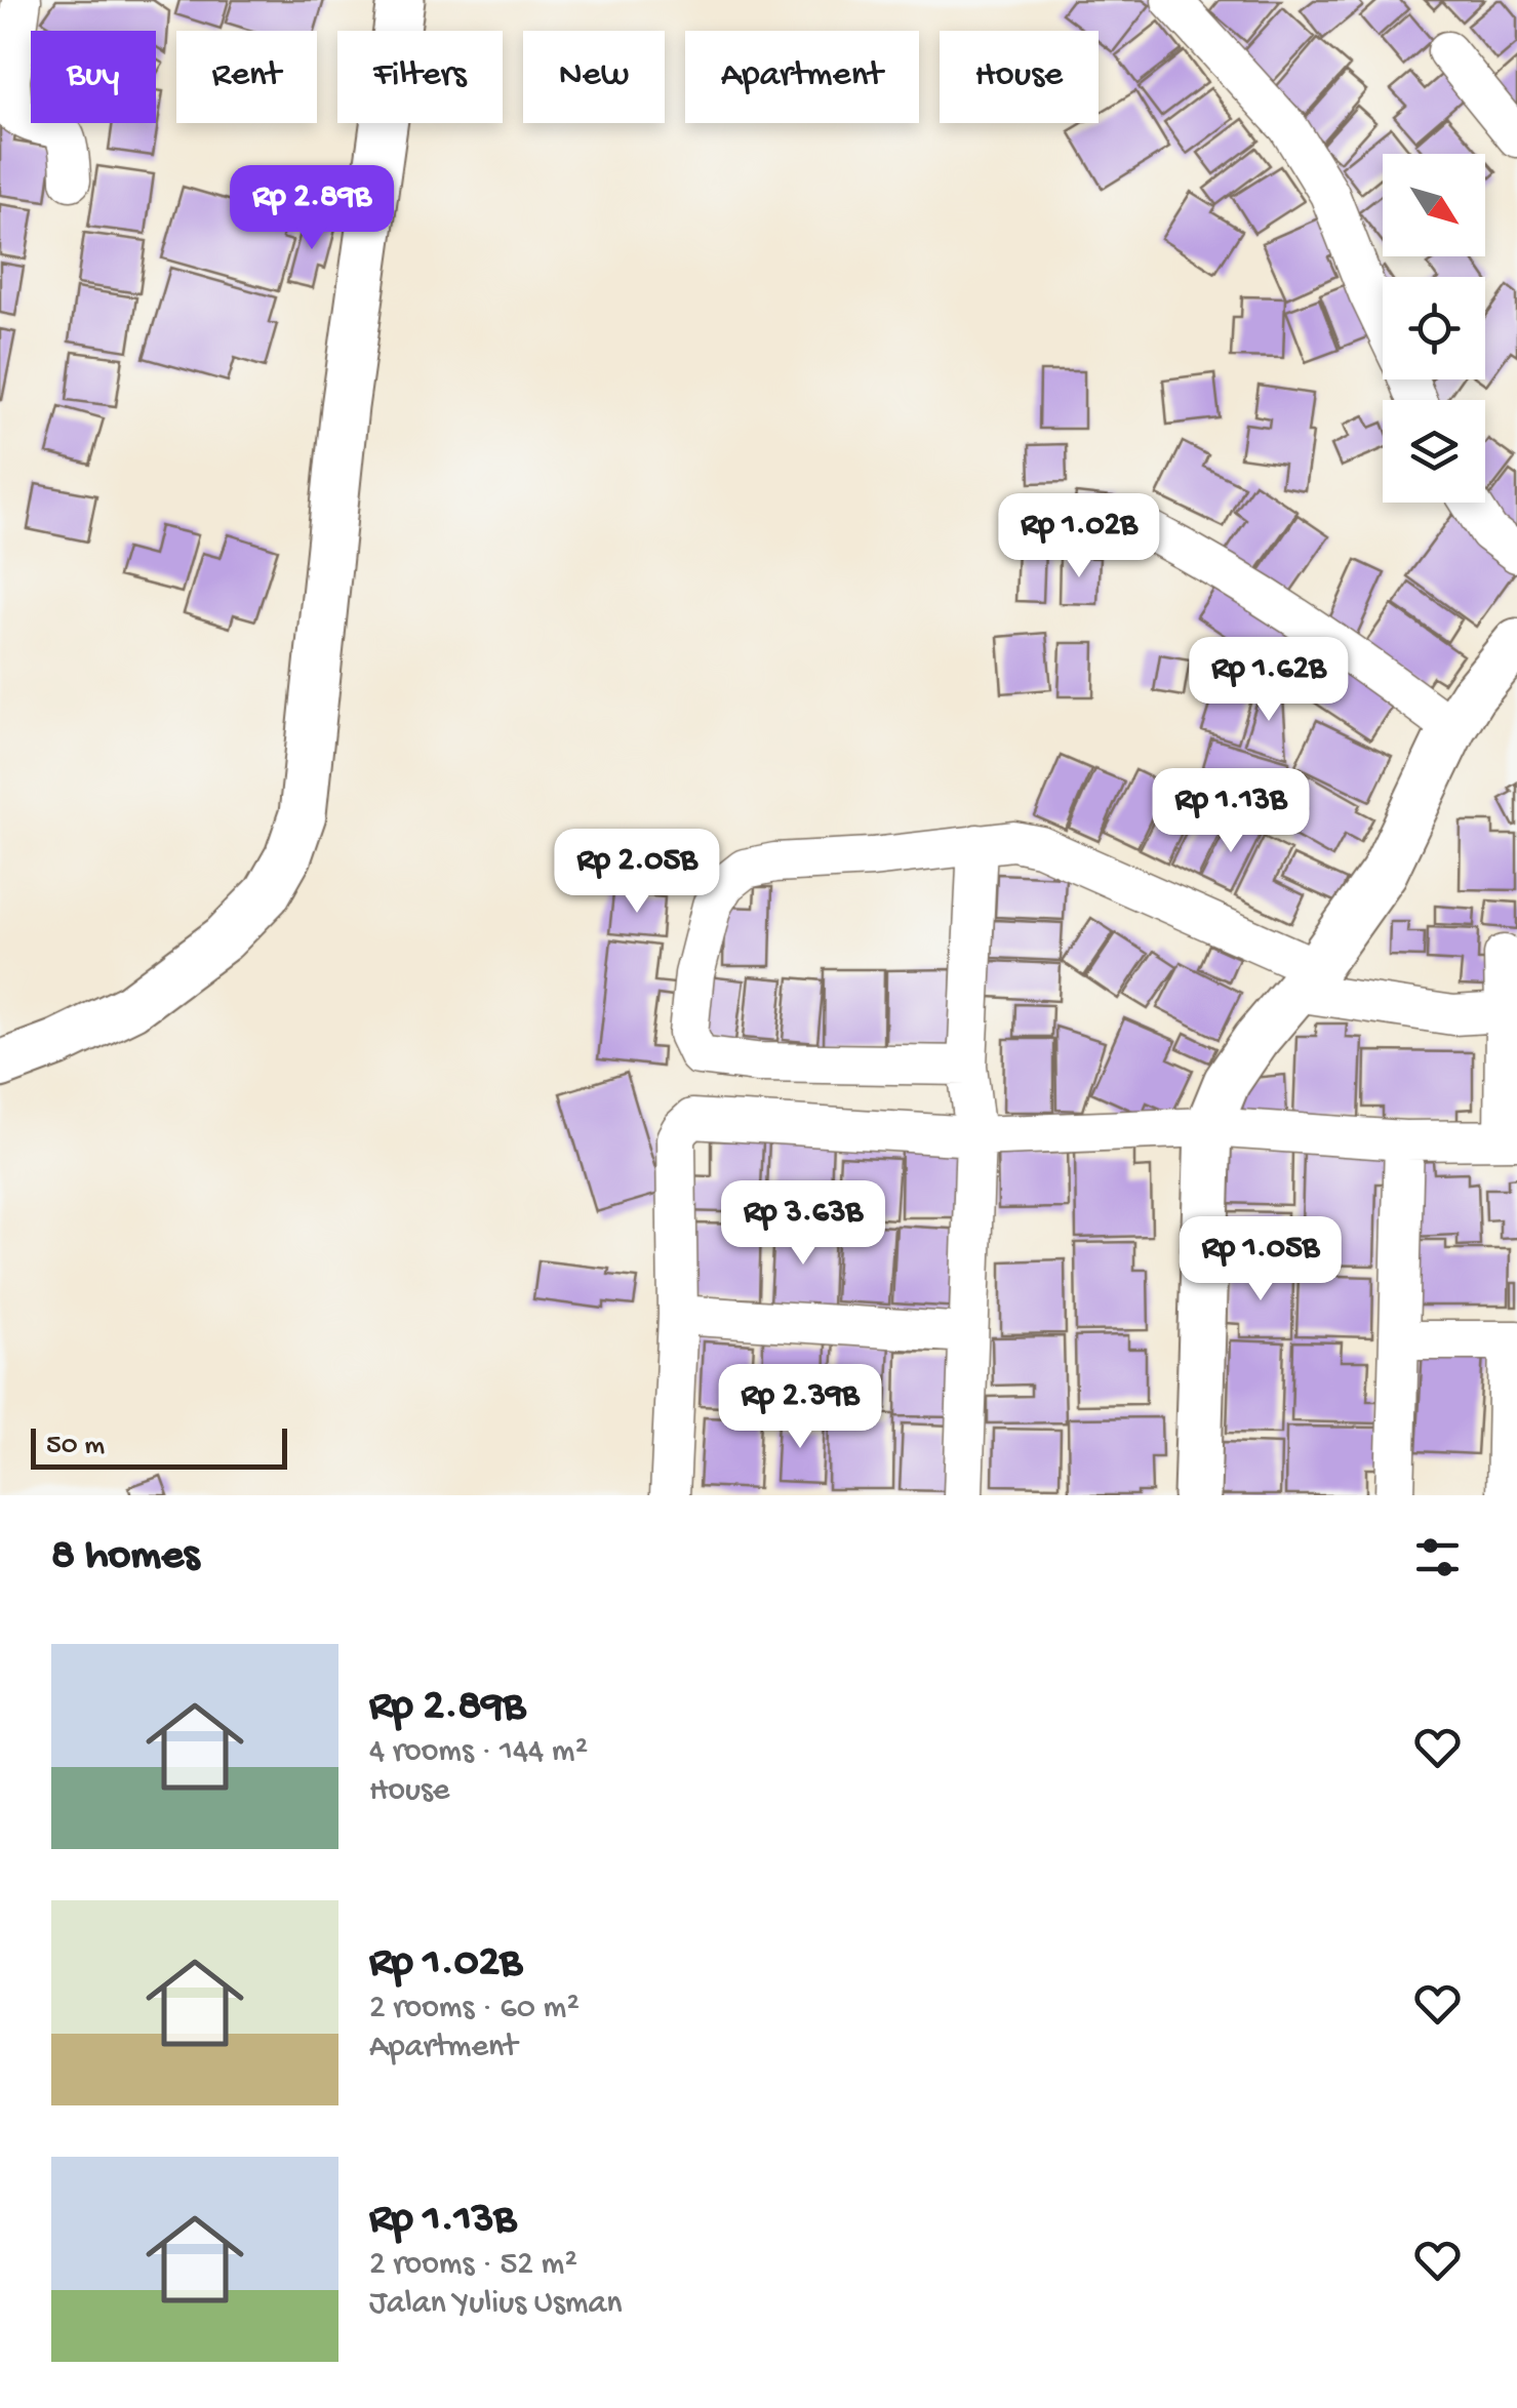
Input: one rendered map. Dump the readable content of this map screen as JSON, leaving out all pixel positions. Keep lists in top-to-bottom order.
{
  "scale_bar": "50 m",
  "north": "bottom right",
  "page": {
    "chip": [
      "Buy",
      "Rent",
      "Filters",
      "New",
      "Apartment",
      "House"
    ],
    "price": [
      "Rp 2.89B",
      "Rp 1.02B",
      "Rp 1.62B",
      "Rp 1.13B",
      "Rp 2.05B",
      "Rp 3.63B",
      "Rp 1.05B",
      "Rp 2.39B"
    ],
    "scale": "50 m",
    "heading": "8 homes",
    "list": [
      {
        "name": "Rp 2.89B",
        "note": "4 rooms · 144 m² · House"
      },
      {
        "name": "Rp 1.02B",
        "note": "2 rooms · 60 m² · Apartment"
      },
      {
        "name": "Rp 1.13B",
        "note": "2 rooms · 52 m² · Jalan Yulius Usman"
      }
    ]
  }
}
